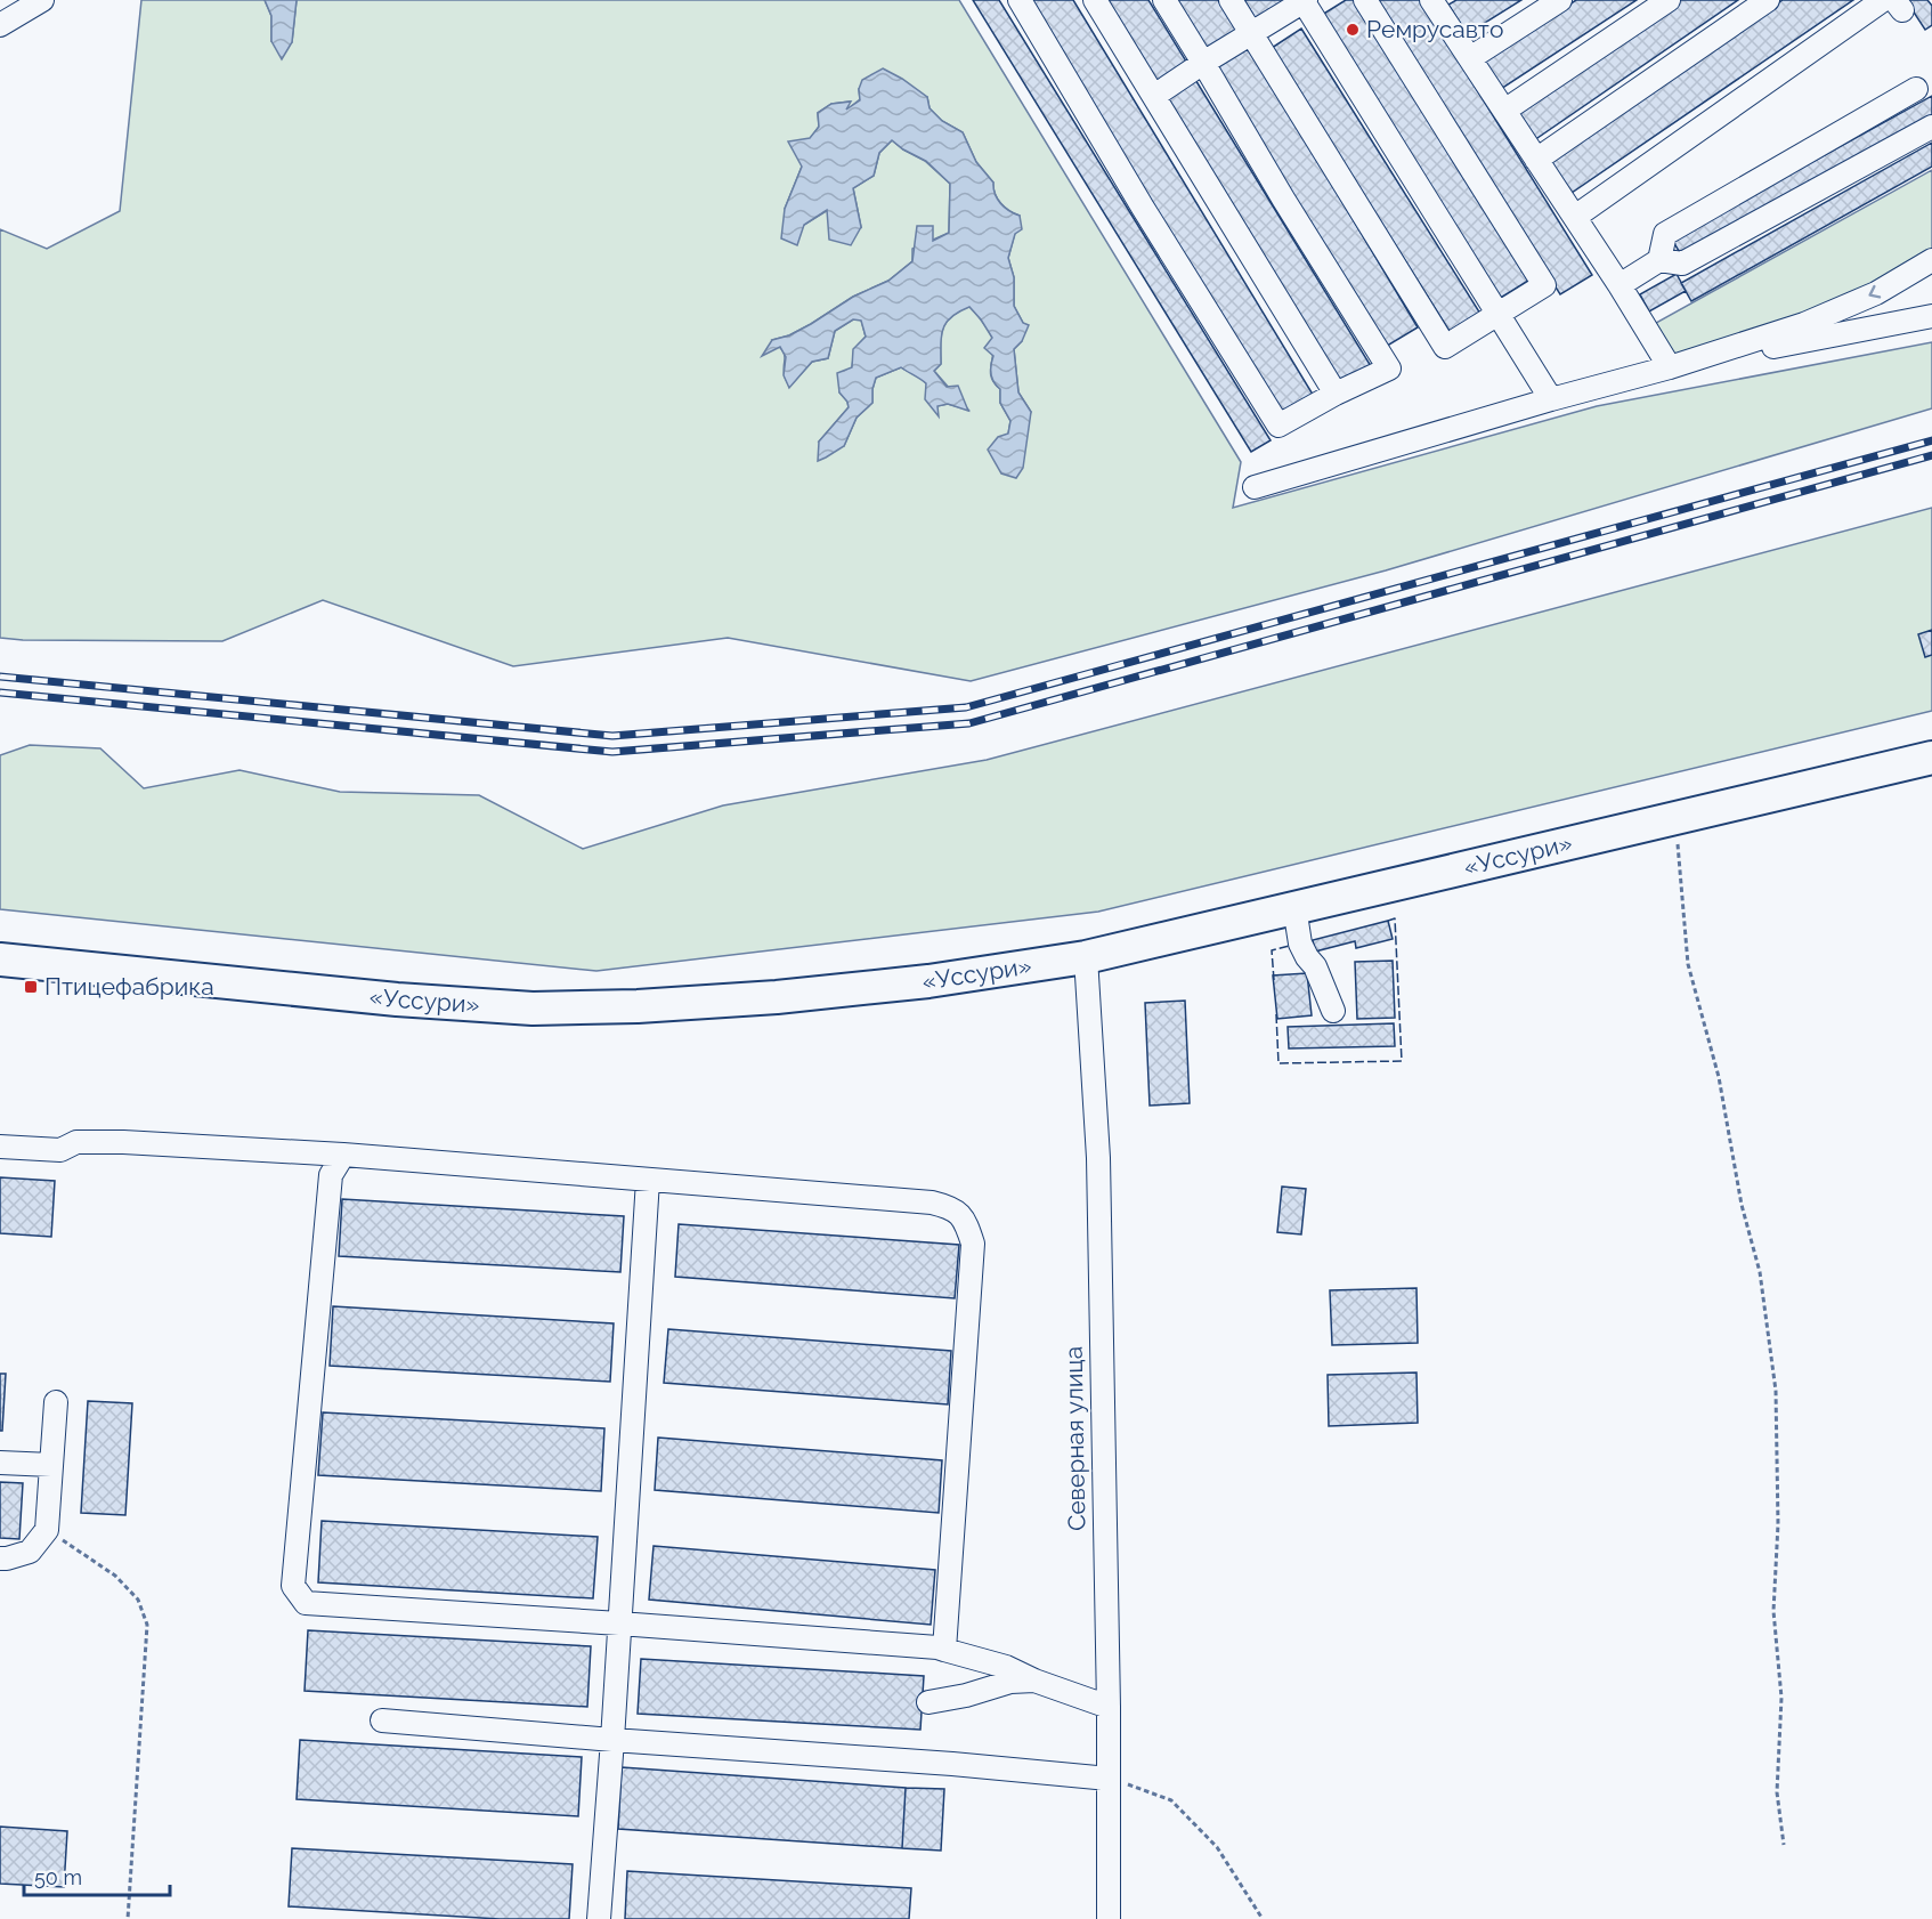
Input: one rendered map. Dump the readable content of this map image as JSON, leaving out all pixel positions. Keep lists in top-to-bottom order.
{
  "streets": {
    "highway": ["«Уссури»"],
    "street": ["Северная улица"]
  },
  "crossings": [
    ["«Уссури»", "Северная улица"]
  ],
  "places": {
    "other": ["Ремрусавто"],
    "transit": ["Птицефабрика"]
  },
  "scale_bar": "50 m"
}
